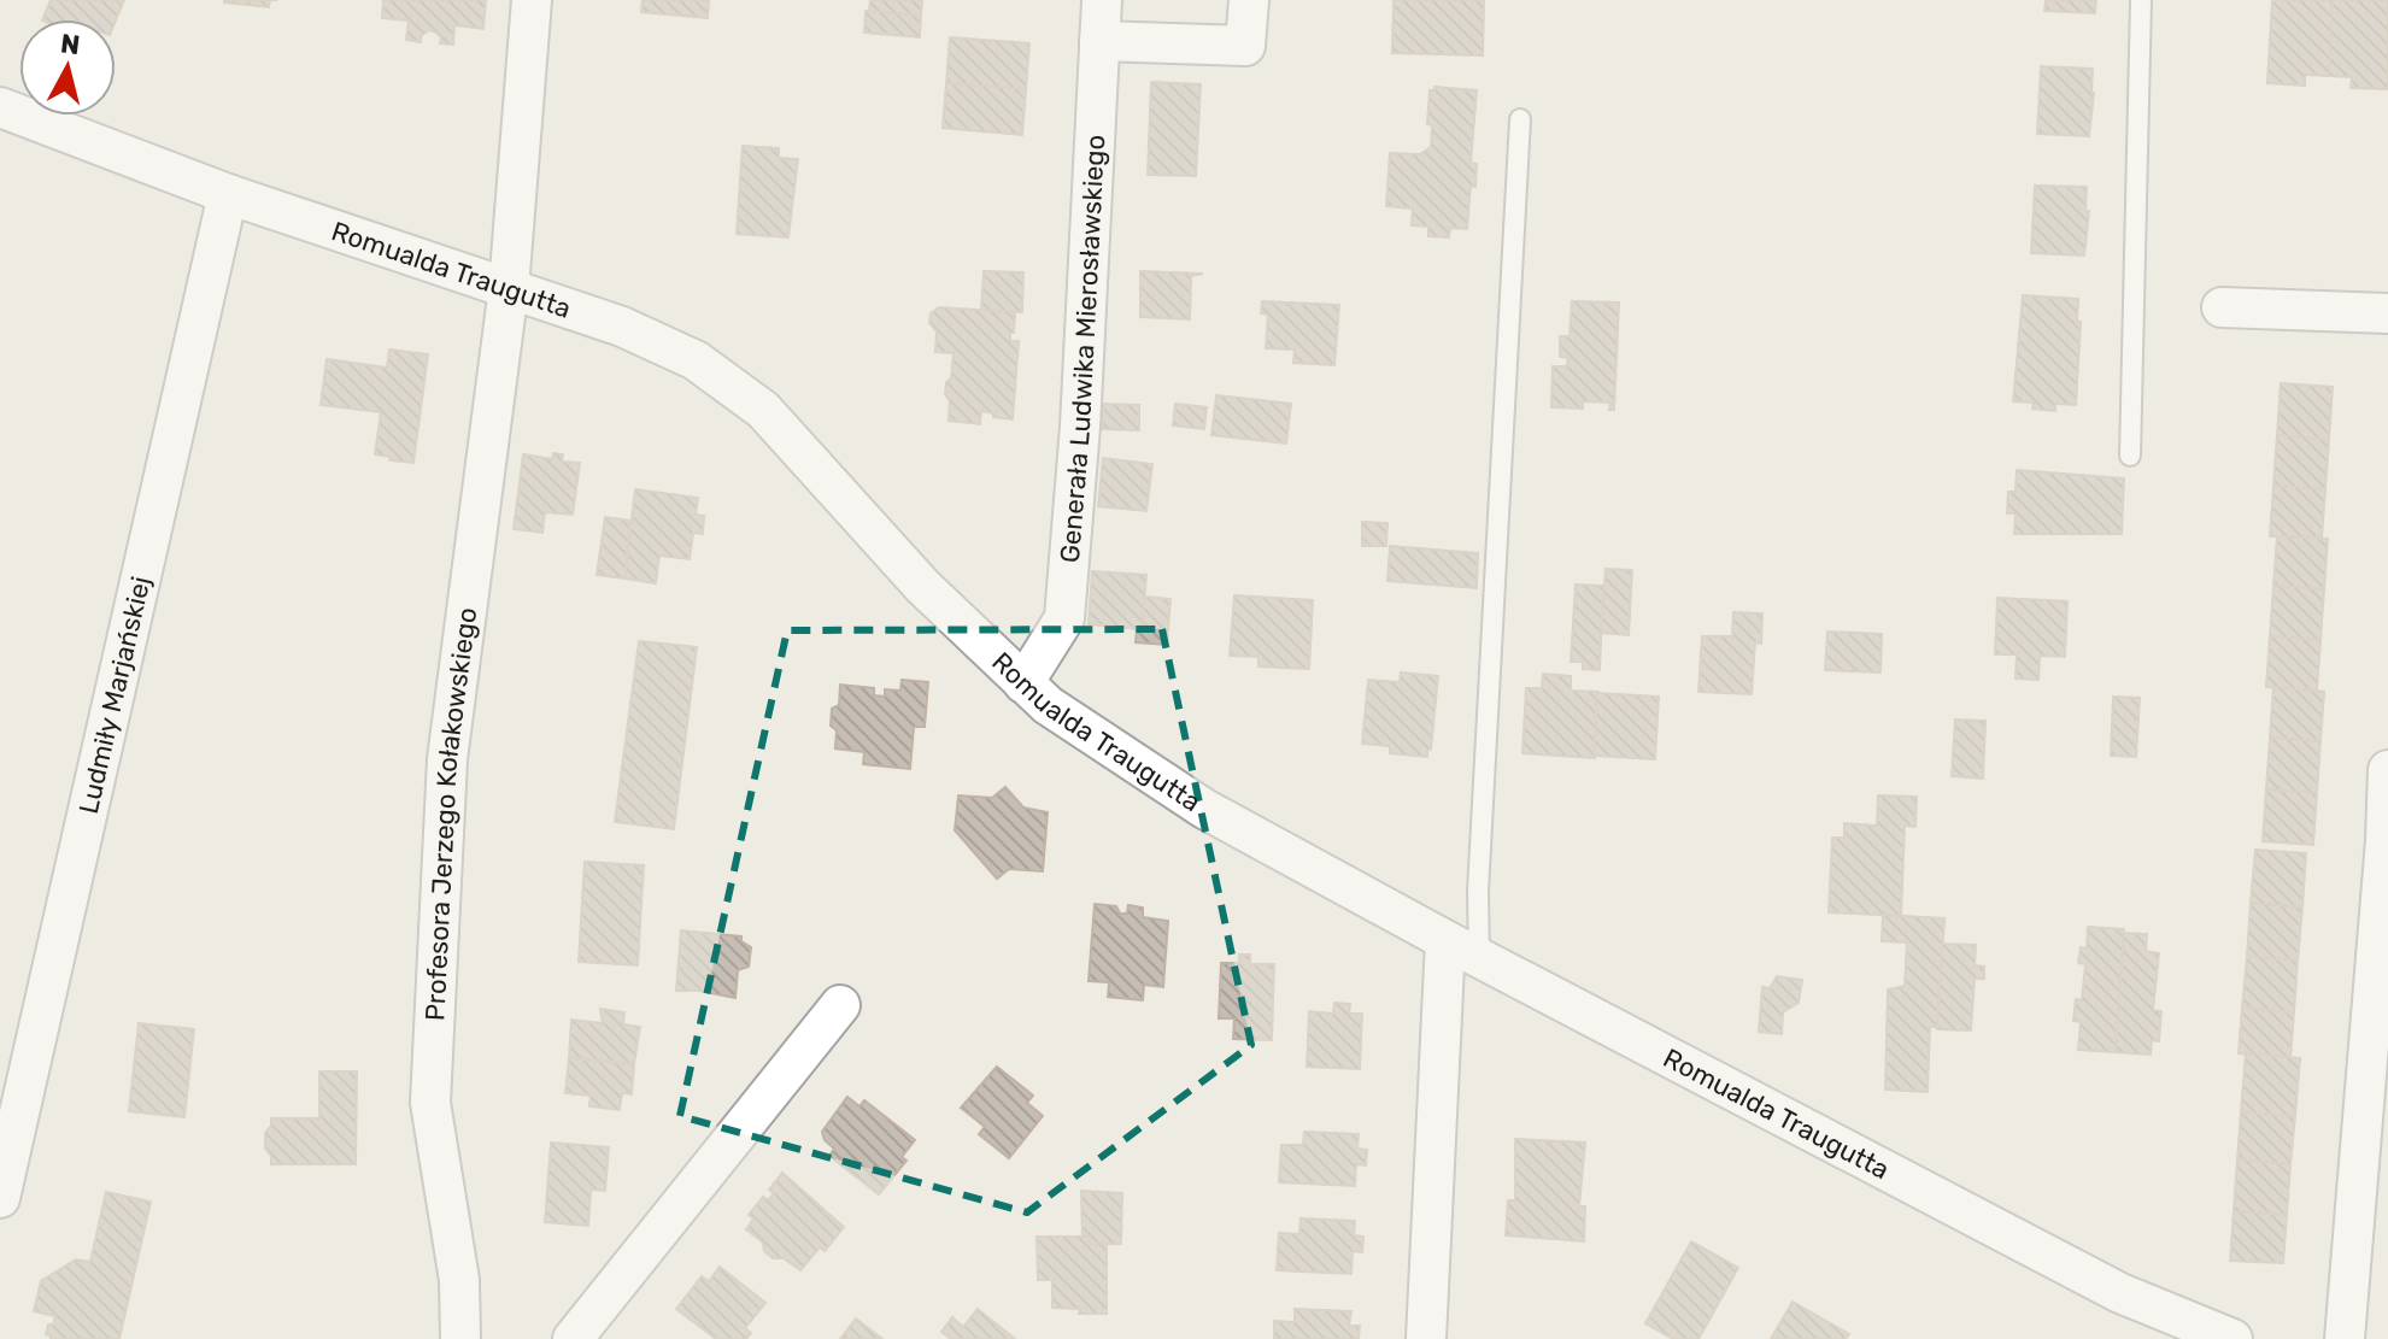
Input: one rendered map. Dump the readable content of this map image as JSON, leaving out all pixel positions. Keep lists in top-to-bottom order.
{
  "streets": {
    "street": [
      "Romualda Traugutta",
      "Generała Ludwika Mierosławskiego",
      "Ludmiły Marjańskiej",
      "Profesora Jerzego Kołakowskiego"
    ]
  },
  "crossings": [
    ["Romualda Traugutta", "Generała Ludwika Mierosławskiego"],
    ["Romualda Traugutta", "Ludmiły Marjańskiej"],
    ["Romualda Traugutta", "Profesora Jerzego Kołakowskiego"]
  ],
  "north": "top"
}
